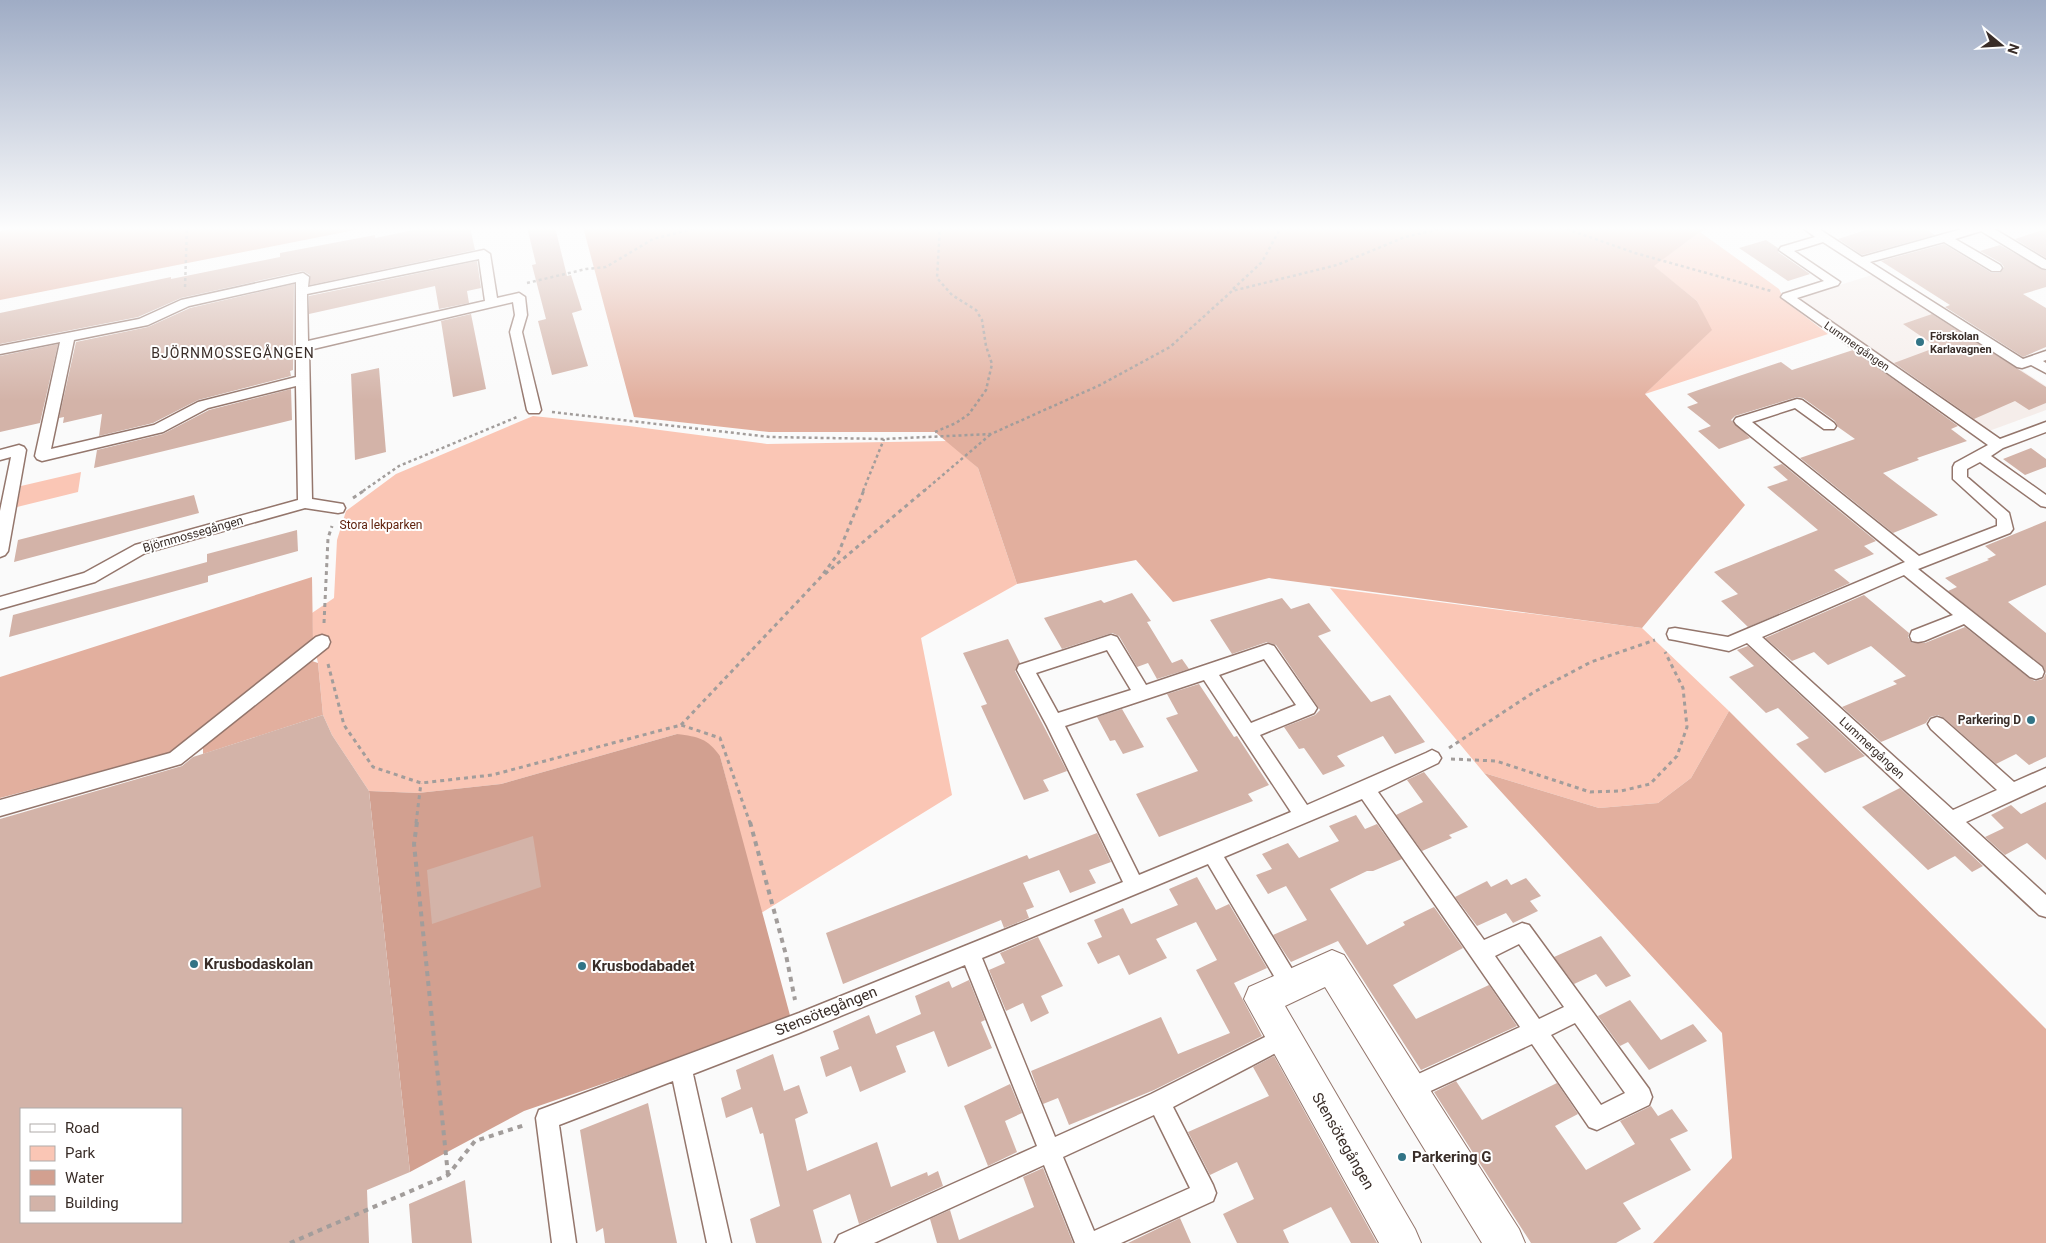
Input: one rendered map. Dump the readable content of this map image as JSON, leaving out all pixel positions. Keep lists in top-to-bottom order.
{
  "streets": {
    "street": ["Stensötegången"],
    "lane": ["Lummergången", "Björnmossegången"]
  },
  "districts": ["BJÖRNMOSSEGÅNGEN"],
  "parks": ["Stora lekparken"],
  "places": [
    "Förskolan Karlavagnen",
    "Parkering D",
    "Krusbodaskolan",
    "Krusbodabadet",
    "Parkering G"
  ],
  "legend": [
    "Road",
    "Park",
    "Water",
    "Building"
  ],
  "north": "right"
}
